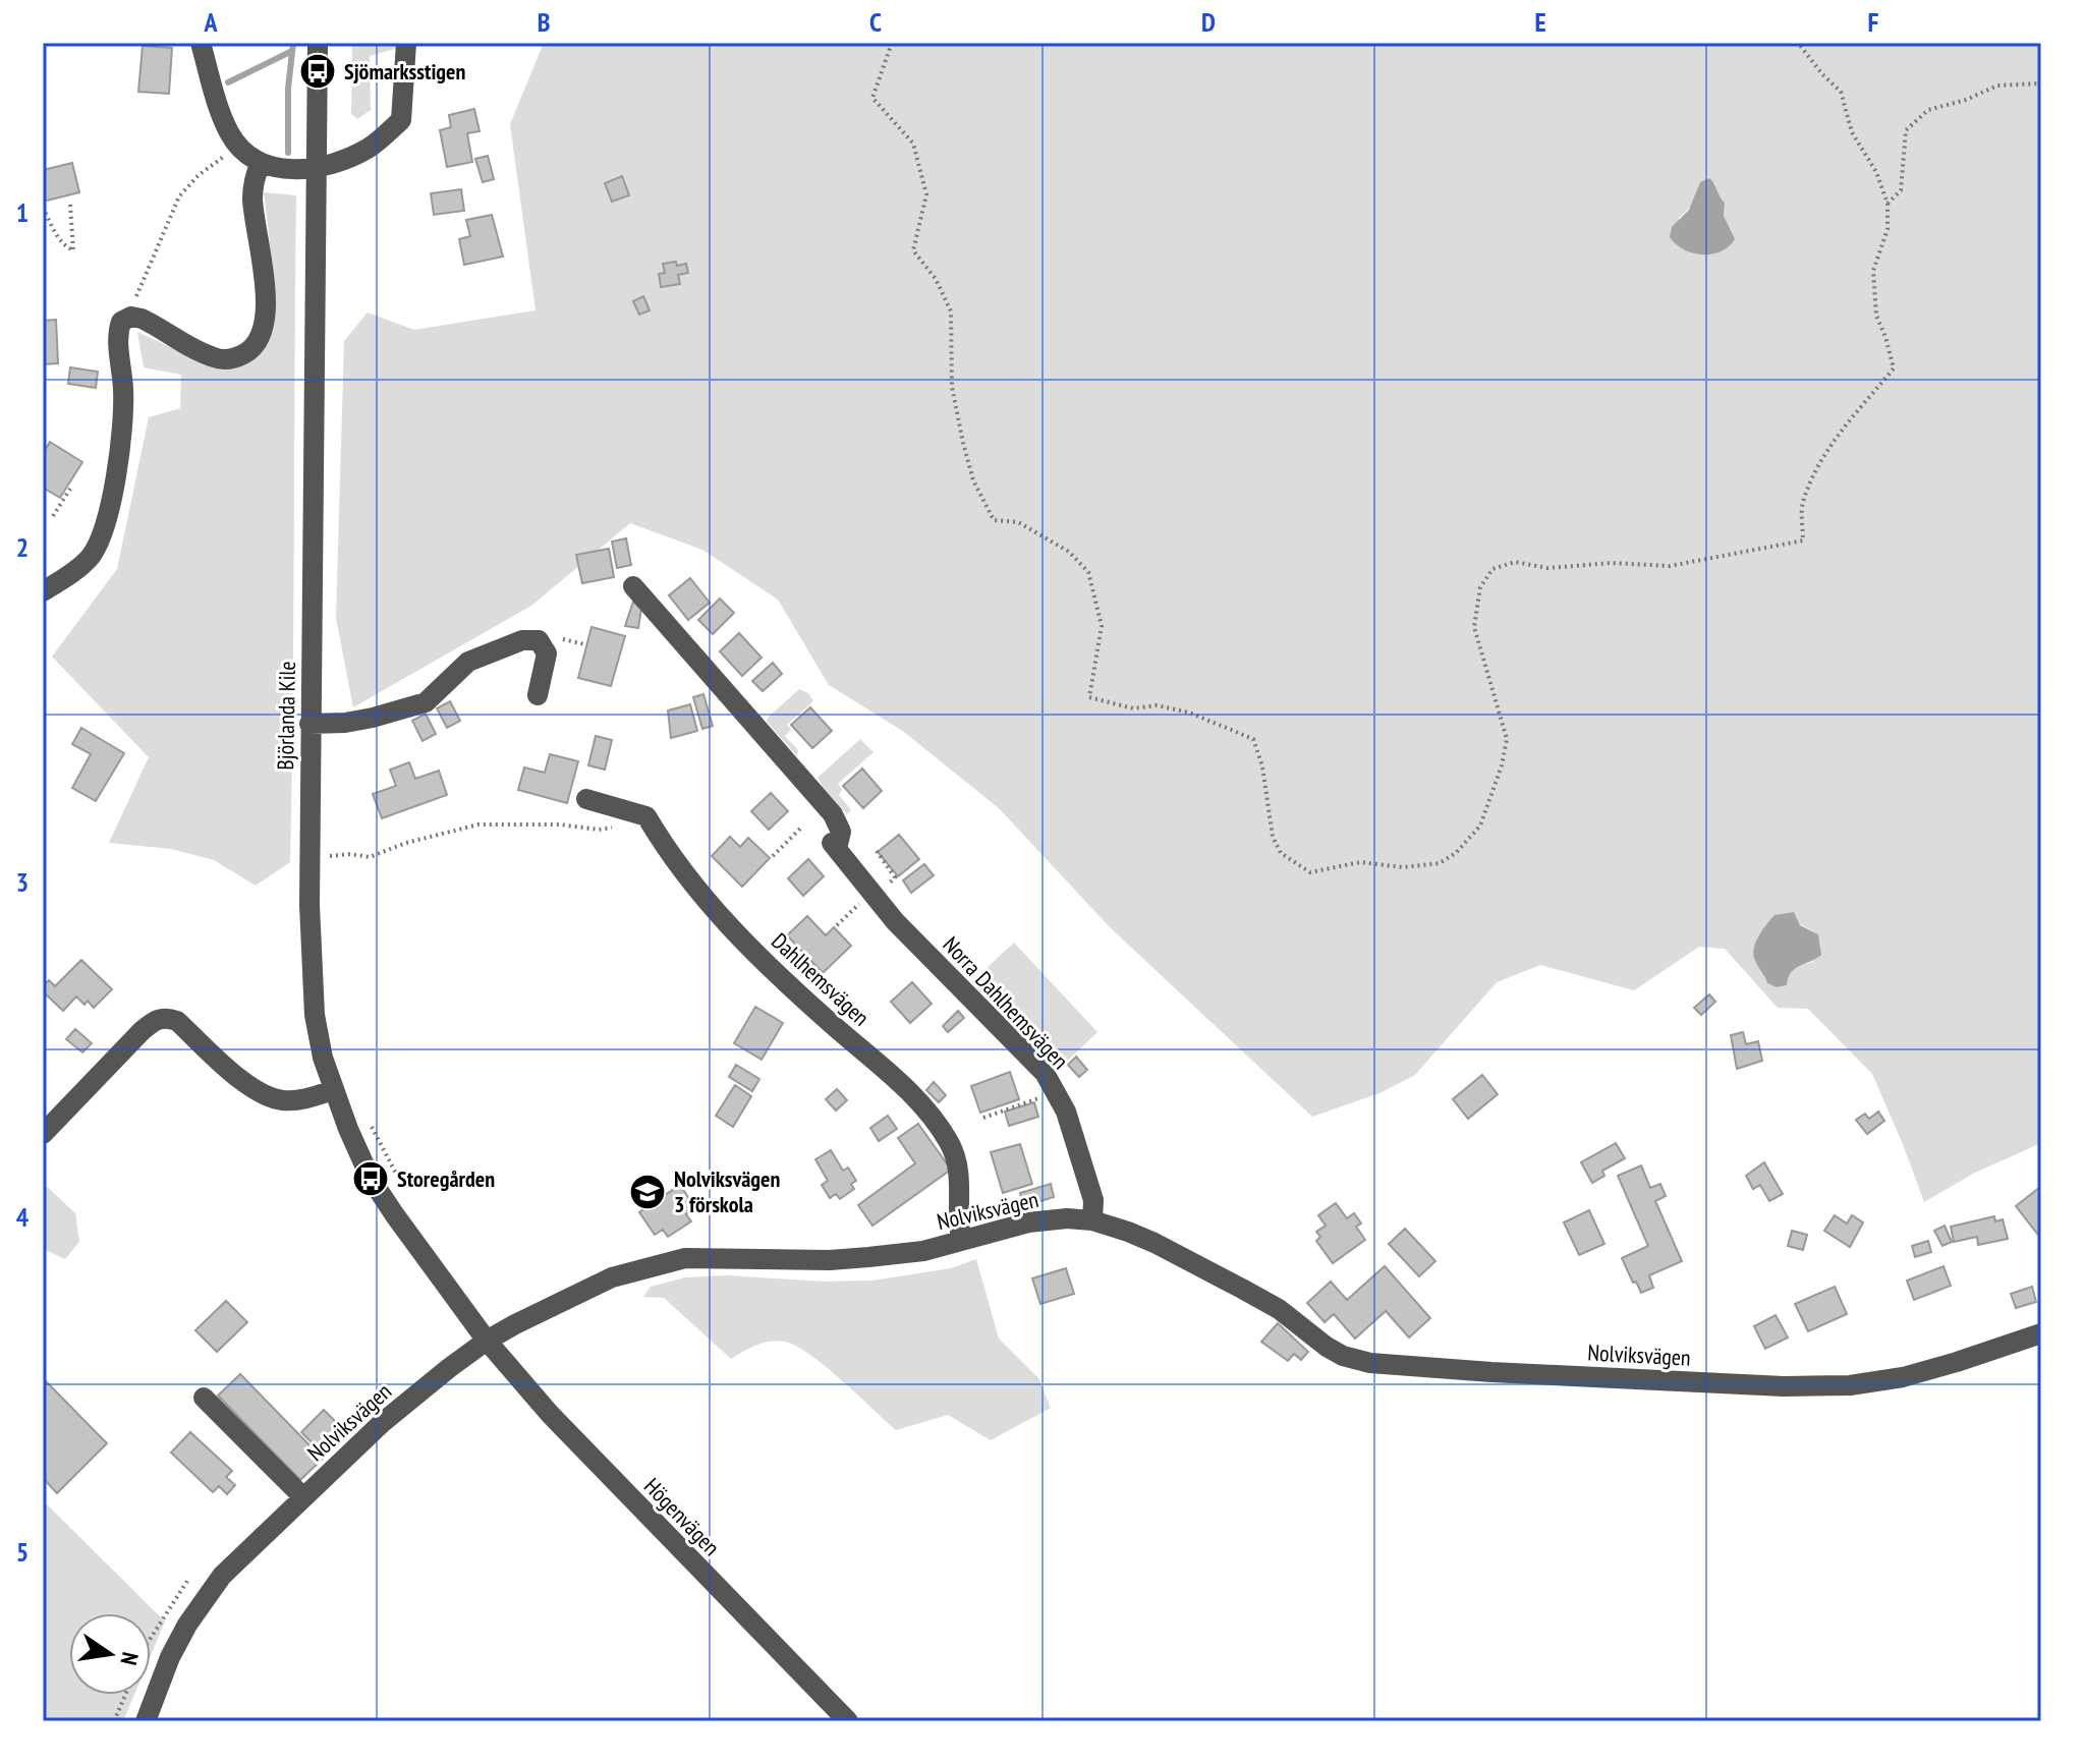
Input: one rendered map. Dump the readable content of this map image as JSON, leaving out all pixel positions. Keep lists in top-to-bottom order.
{
  "streets": {
    "street": [
      "Björlanda Kile",
      "Dahlhemsvägen",
      "Norra Dahlhemsvägen",
      "Nolviksvägen",
      "Högenvägen"
    ]
  },
  "crossings": [
    ["Björlanda Kile", "Nolviksvägen"],
    ["Björlanda Kile", "Högenvägen"],
    ["Dahlhemsvägen", "Nolviksvägen"],
    ["Norra Dahlhemsvägen", "Nolviksvägen"],
    ["Nolviksvägen", "Högenvägen"]
  ],
  "places": {
    "bus stop": ["Sjömarksstigen", "Storegården"],
    "school or university": ["Nolviksvägen 3 förskola"]
  },
  "north": "right",
  "grid": {
    "columns": [
      "A",
      "B",
      "C",
      "D",
      "E",
      "F"
    ],
    "rows": [
      "1",
      "2",
      "3",
      "4",
      "5"
    ]
  }
}
